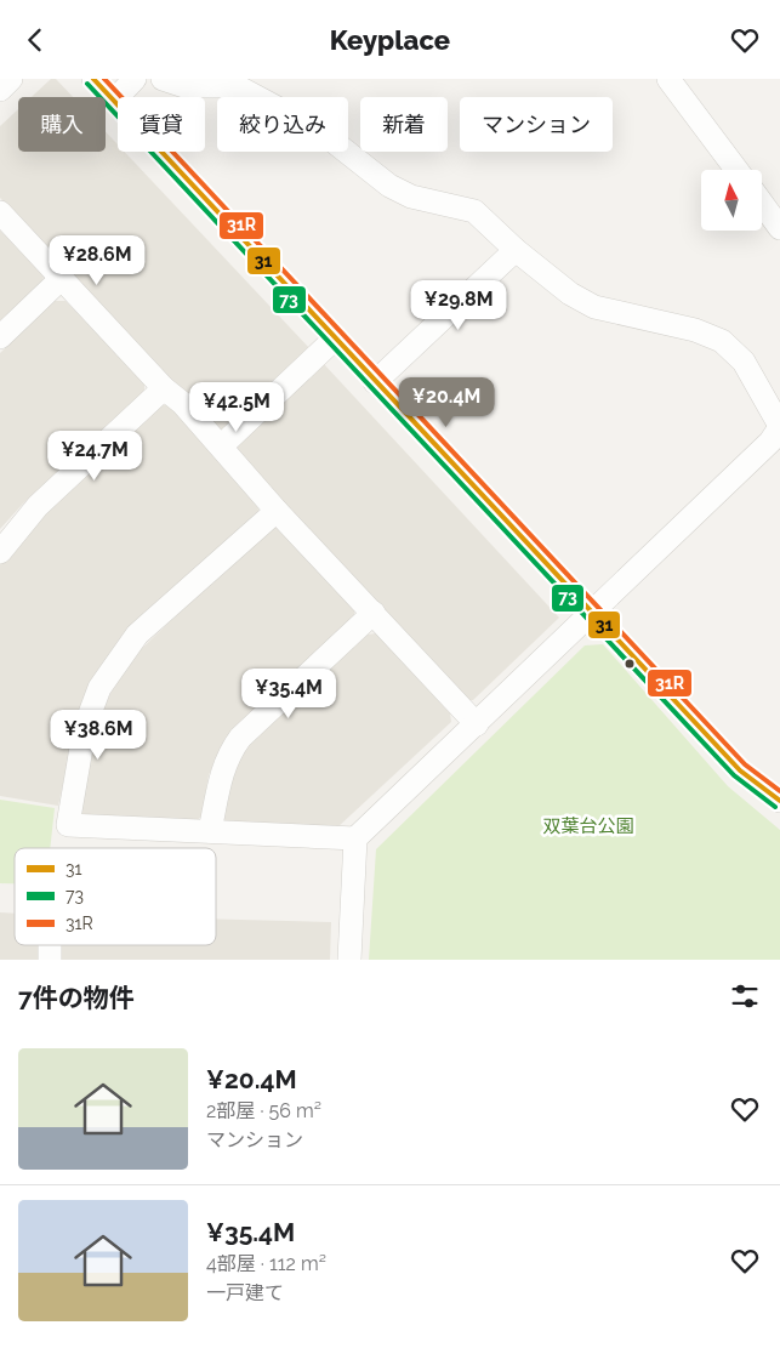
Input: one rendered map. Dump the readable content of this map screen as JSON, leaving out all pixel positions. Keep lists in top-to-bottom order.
{
  "parks": ["双葉台公園"],
  "lines": ["transit line 31", "transit line 31R", "transit line 73"],
  "legend": ["31", "73", "31R"],
  "north": "top",
  "page": {
    "header": "Keyplace",
    "chip": [
      "購入",
      "賃貸",
      "絞り込み",
      "新着",
      "マンション"
    ],
    "price": [
      "¥28.6M",
      "¥29.8M",
      "¥20.4M",
      "¥42.5M",
      "¥24.7M",
      "¥35.4M",
      "¥38.6M"
    ],
    "heading": "7件の物件",
    "list": [
      {
        "name": "¥20.4M",
        "note": "2部屋 · 56 m² · マンション"
      },
      {
        "name": "¥35.4M",
        "note": "4部屋 · 112 m² · 一戸建て"
      }
    ]
  }
}
